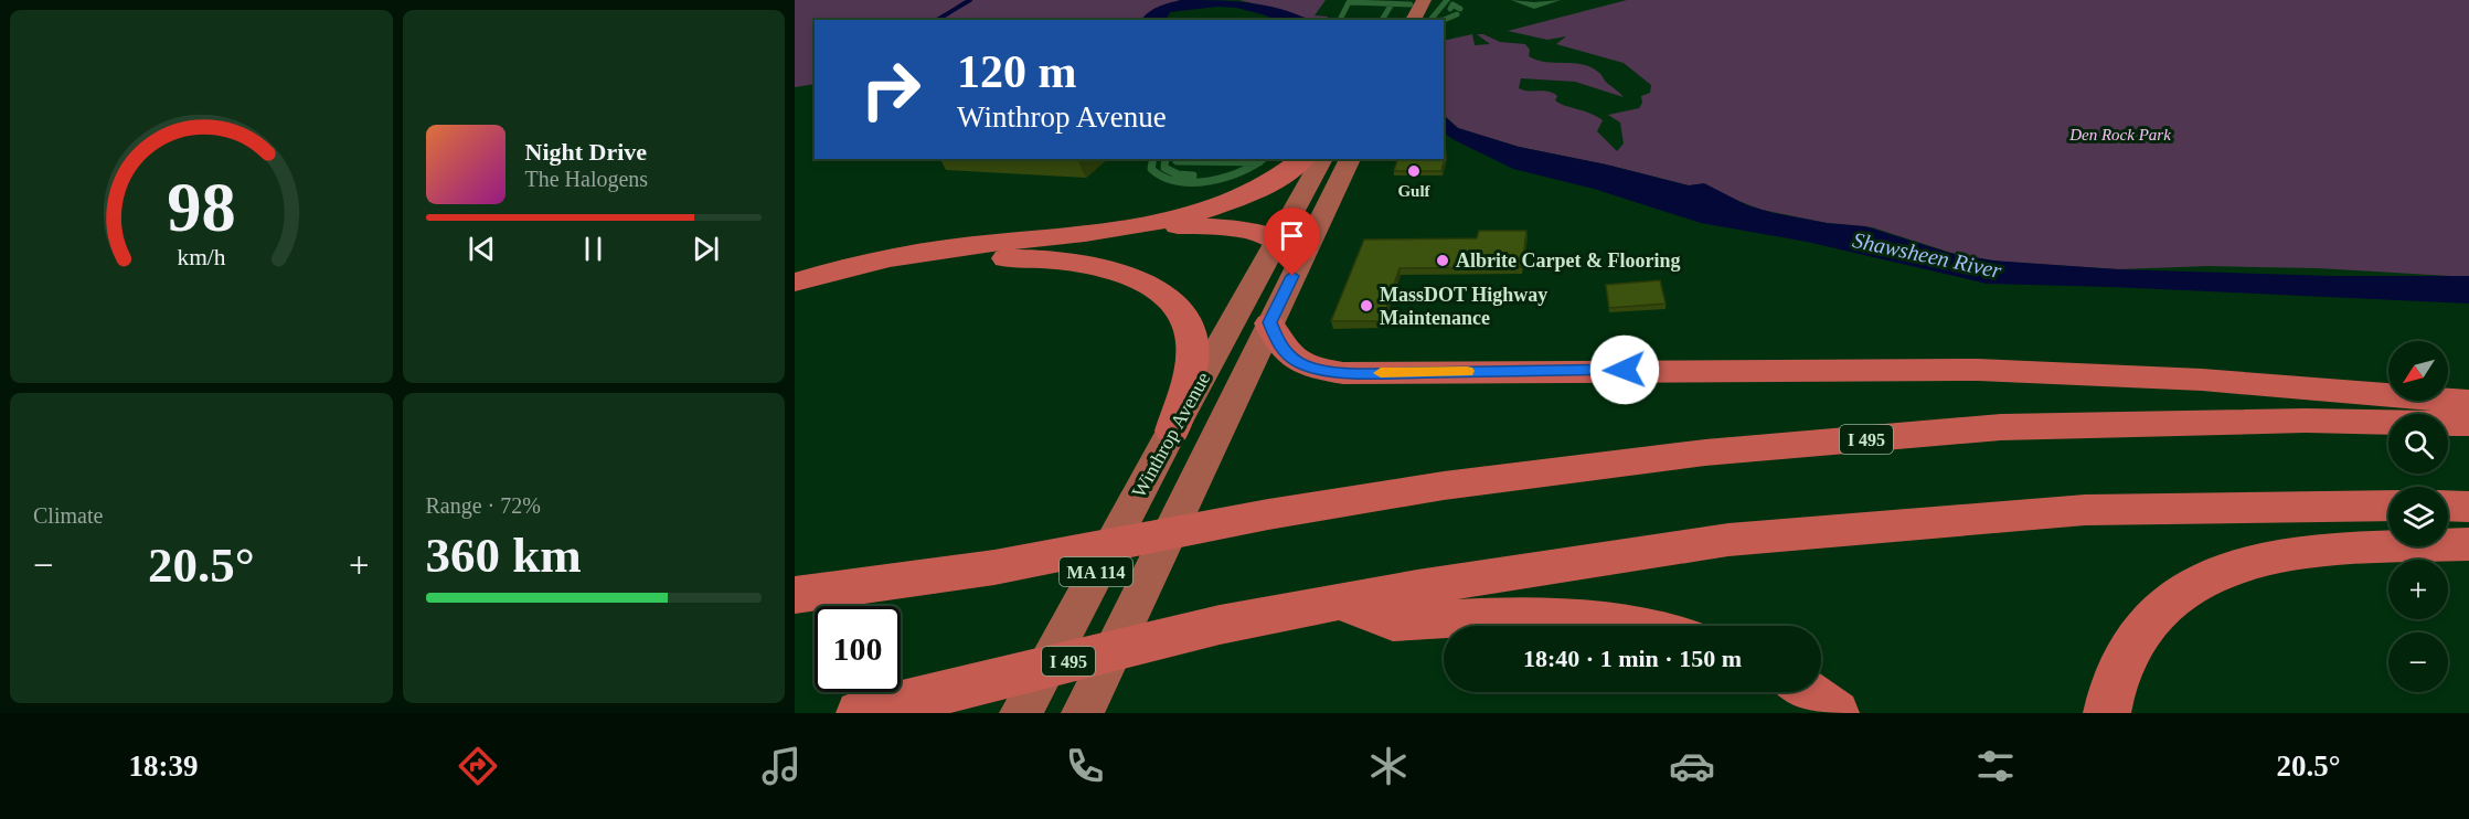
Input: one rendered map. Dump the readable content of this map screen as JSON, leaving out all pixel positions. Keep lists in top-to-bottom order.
{
  "streets": {
    "highway": ["Winthrop Avenue", "I 495", "MA 114"]
  },
  "water": ["Shawsheen River"],
  "parks": ["Den Rock Park"],
  "places": ["Gulf", "Albrite Carpet & Flooring", "MassDOT Highway Maintenance"],
  "north": "bottom left",
  "page": {
    "turn": ["120 m", "Winthrop Avenue"],
    "song": ["Night Drive", "The Halogens"],
    "map_buttons": ["+", "−"],
    "tile": [
      "Climate",
      ["Range · 72%", "360 km"]
    ],
    "heat": ["−", "20.5°", "+"],
    "limit": "100",
    "trip": "18:40 · 1 min · 150 m",
    "tabs": ["18:39", "20.5°"],
    "gauge": ["98", "km/h"]
  }
}
